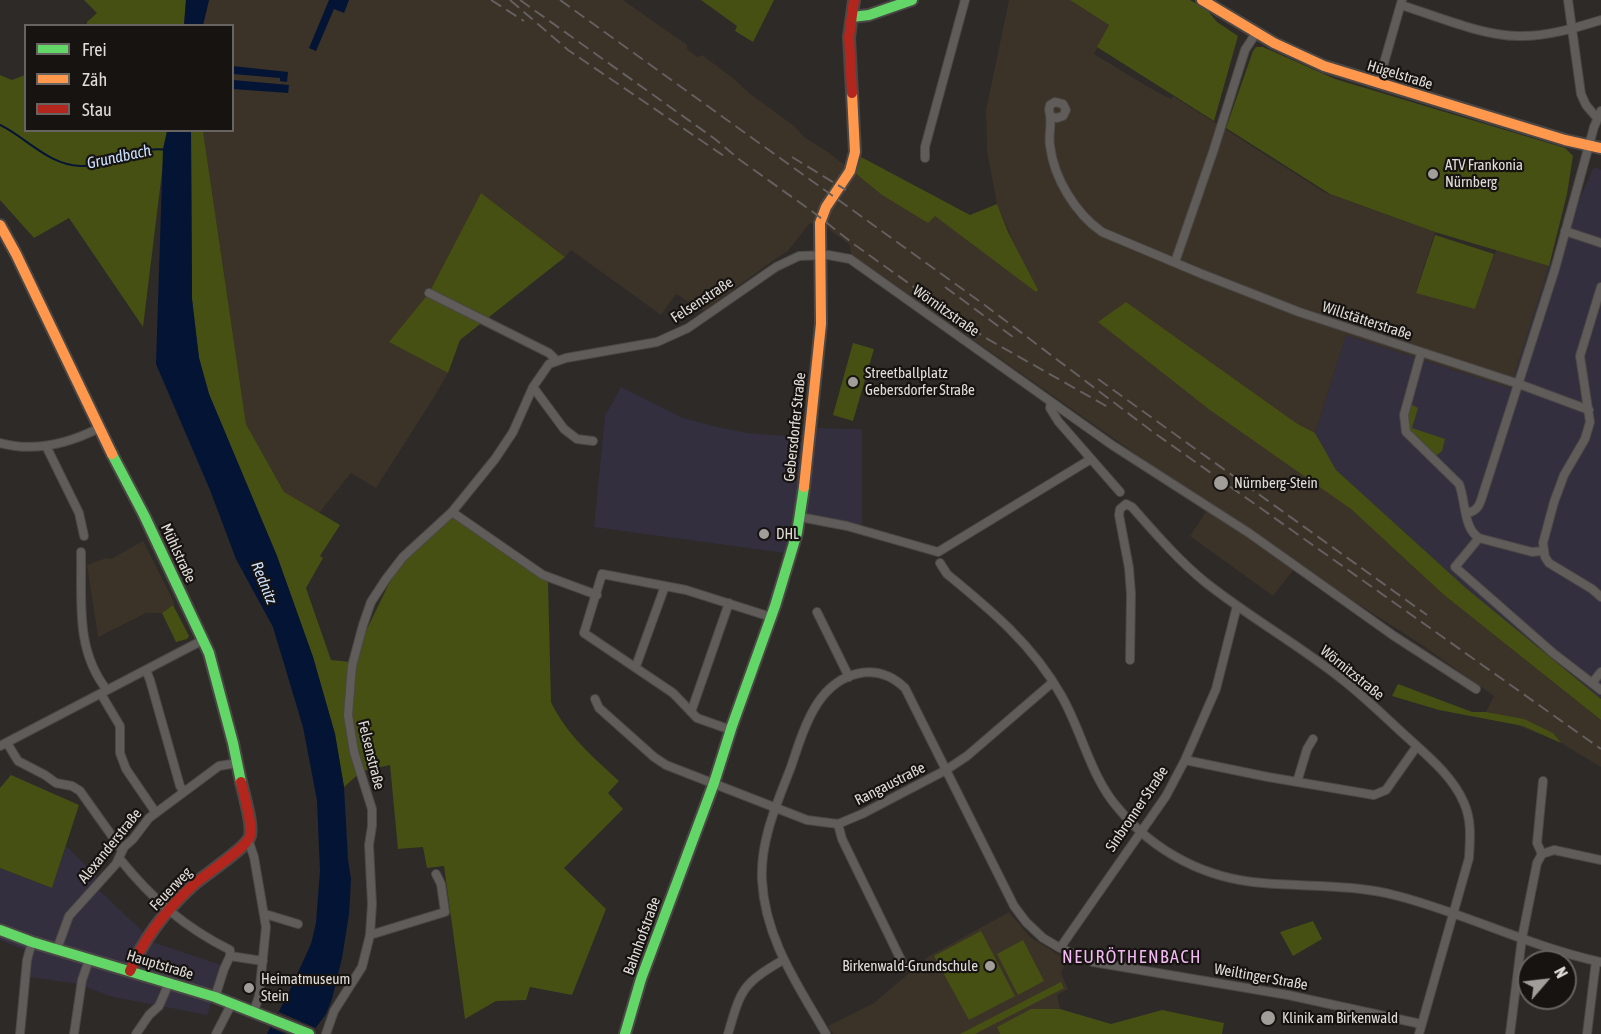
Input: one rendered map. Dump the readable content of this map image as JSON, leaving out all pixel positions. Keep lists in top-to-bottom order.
{
  "streets": {
    "main road": [
      "Hügelstraße",
      "Gebersdorfer Straße",
      "Mühlstraße",
      "Feuerweg",
      "Bahnhofstraße",
      "Hauptstraße"
    ],
    "street": [
      "Felsenstraße",
      "Wörnitzstraße",
      "Willstätterstraße",
      "Rangaustraße",
      "Sinbronner Straße",
      "Alexanderstraße",
      "Weiltinger Straße"
    ]
  },
  "crossings": [
    ["Felsenstraße", "Wörnitzstraße"],
    ["Felsenstraße", "Gebersdorfer Straße"],
    ["Wörnitzstraße", "Gebersdorfer Straße"],
    ["Wörnitzstraße", "Sinbronner Straße"],
    ["Wörnitzstraße", "Weiltinger Straße"],
    ["Gebersdorfer Straße", "Bahnhofstraße"],
    ["Mühlstraße", "Alexanderstraße"],
    ["Mühlstraße", "Feuerweg"],
    ["Mühlstraße", "Hauptstraße"],
    ["Rangaustraße", "Weiltinger Straße"],
    ["Sinbronner Straße", "Weiltinger Straße"],
    ["Alexanderstraße", "Hauptstraße"],
    ["Feuerweg", "Hauptstraße"]
  ],
  "districts": ["NEURÖTHENBACH"],
  "water": ["Grundbach", "Rednitz"],
  "places": [
    "ATV Frankonia Nürnberg",
    "Streetballplatz Gebersdorfer Straße",
    "Nürnberg-Stein",
    "DHL",
    "Birkenwald-Grundschule",
    "Heimatmuseum Stein",
    "Klinik am Birkenwald"
  ],
  "legend": ["Frei", "Zäh", "Stau"],
  "north": "top right"
}
